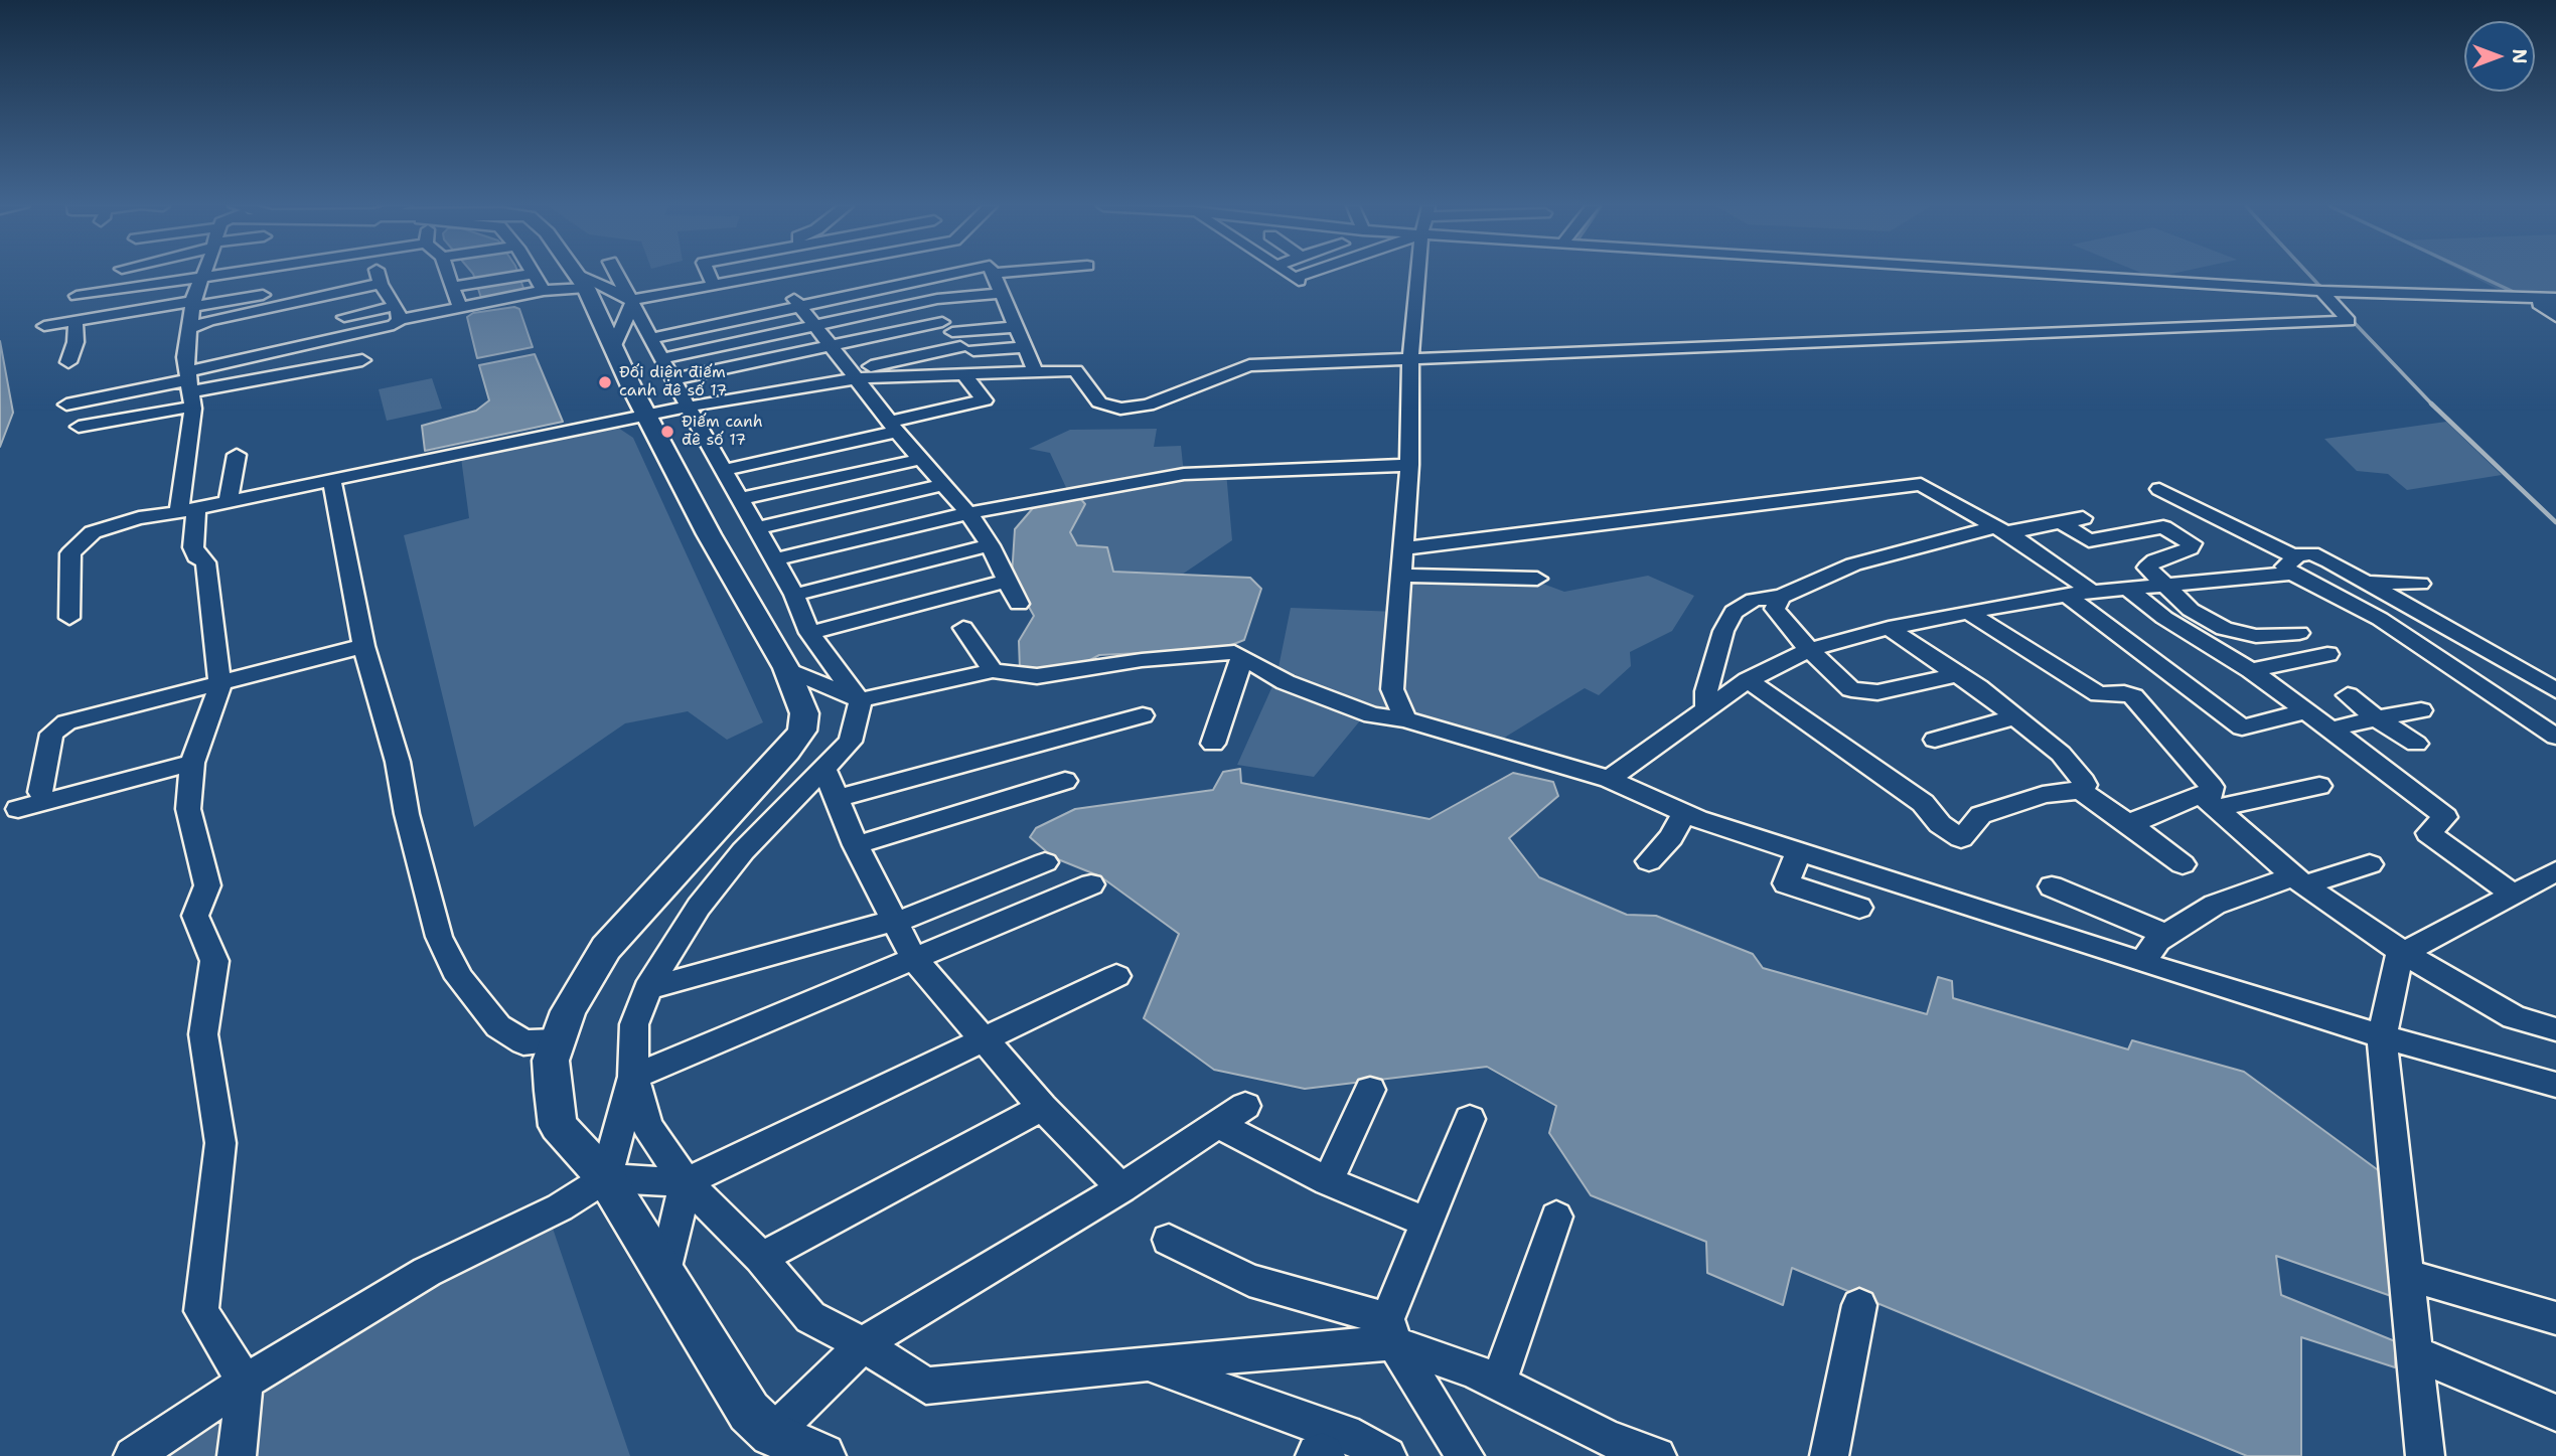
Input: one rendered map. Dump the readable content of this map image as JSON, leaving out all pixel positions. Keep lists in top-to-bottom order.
{
  "places": ["Đối diện điếm canh đê số 17", "Điếm canh đê số 17"],
  "north": "right"
}
